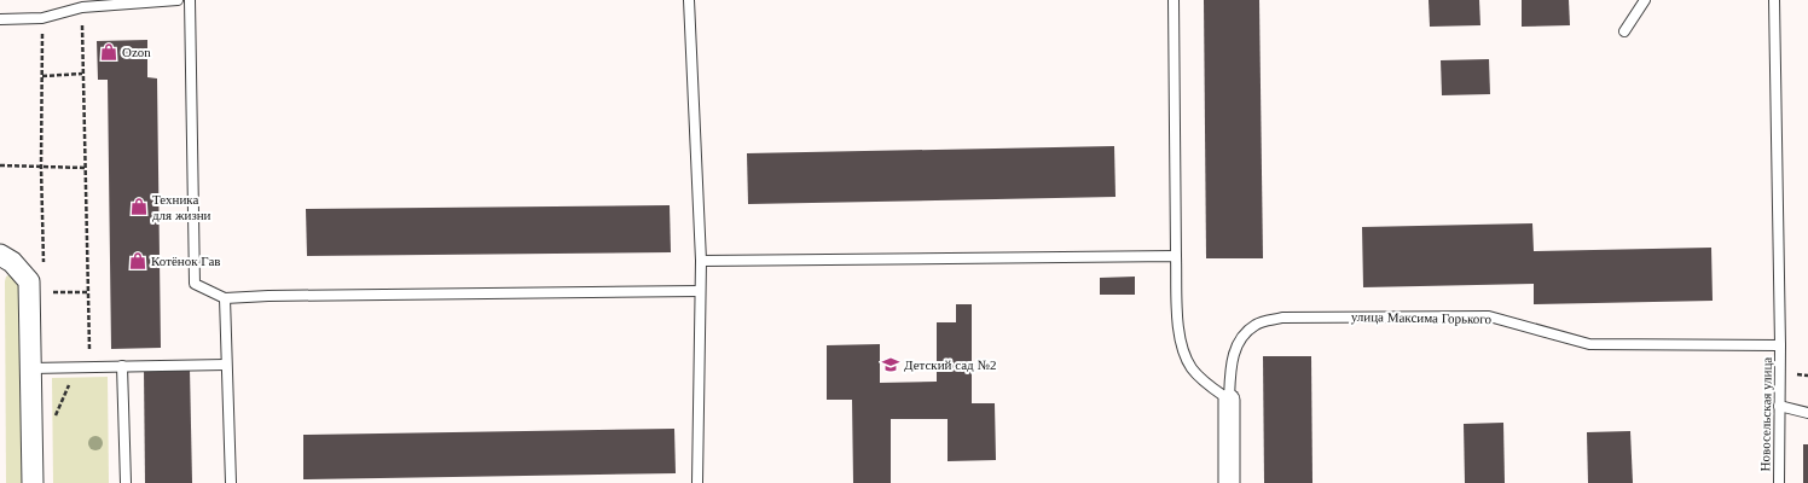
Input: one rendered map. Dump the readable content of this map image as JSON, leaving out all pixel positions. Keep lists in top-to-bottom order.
{
  "streets": {
    "street": ["улица Максима Горького"],
    "lane": ["Новосельская улица"]
  },
  "crossings": [
    ["улица Максима Горького", "Новосельская улица"]
  ],
  "places": {
    "shop": ["Ozon", "Техника для жизни", "Котёнок Гав"],
    "school or university": ["Детский сад №2"]
  }
}
